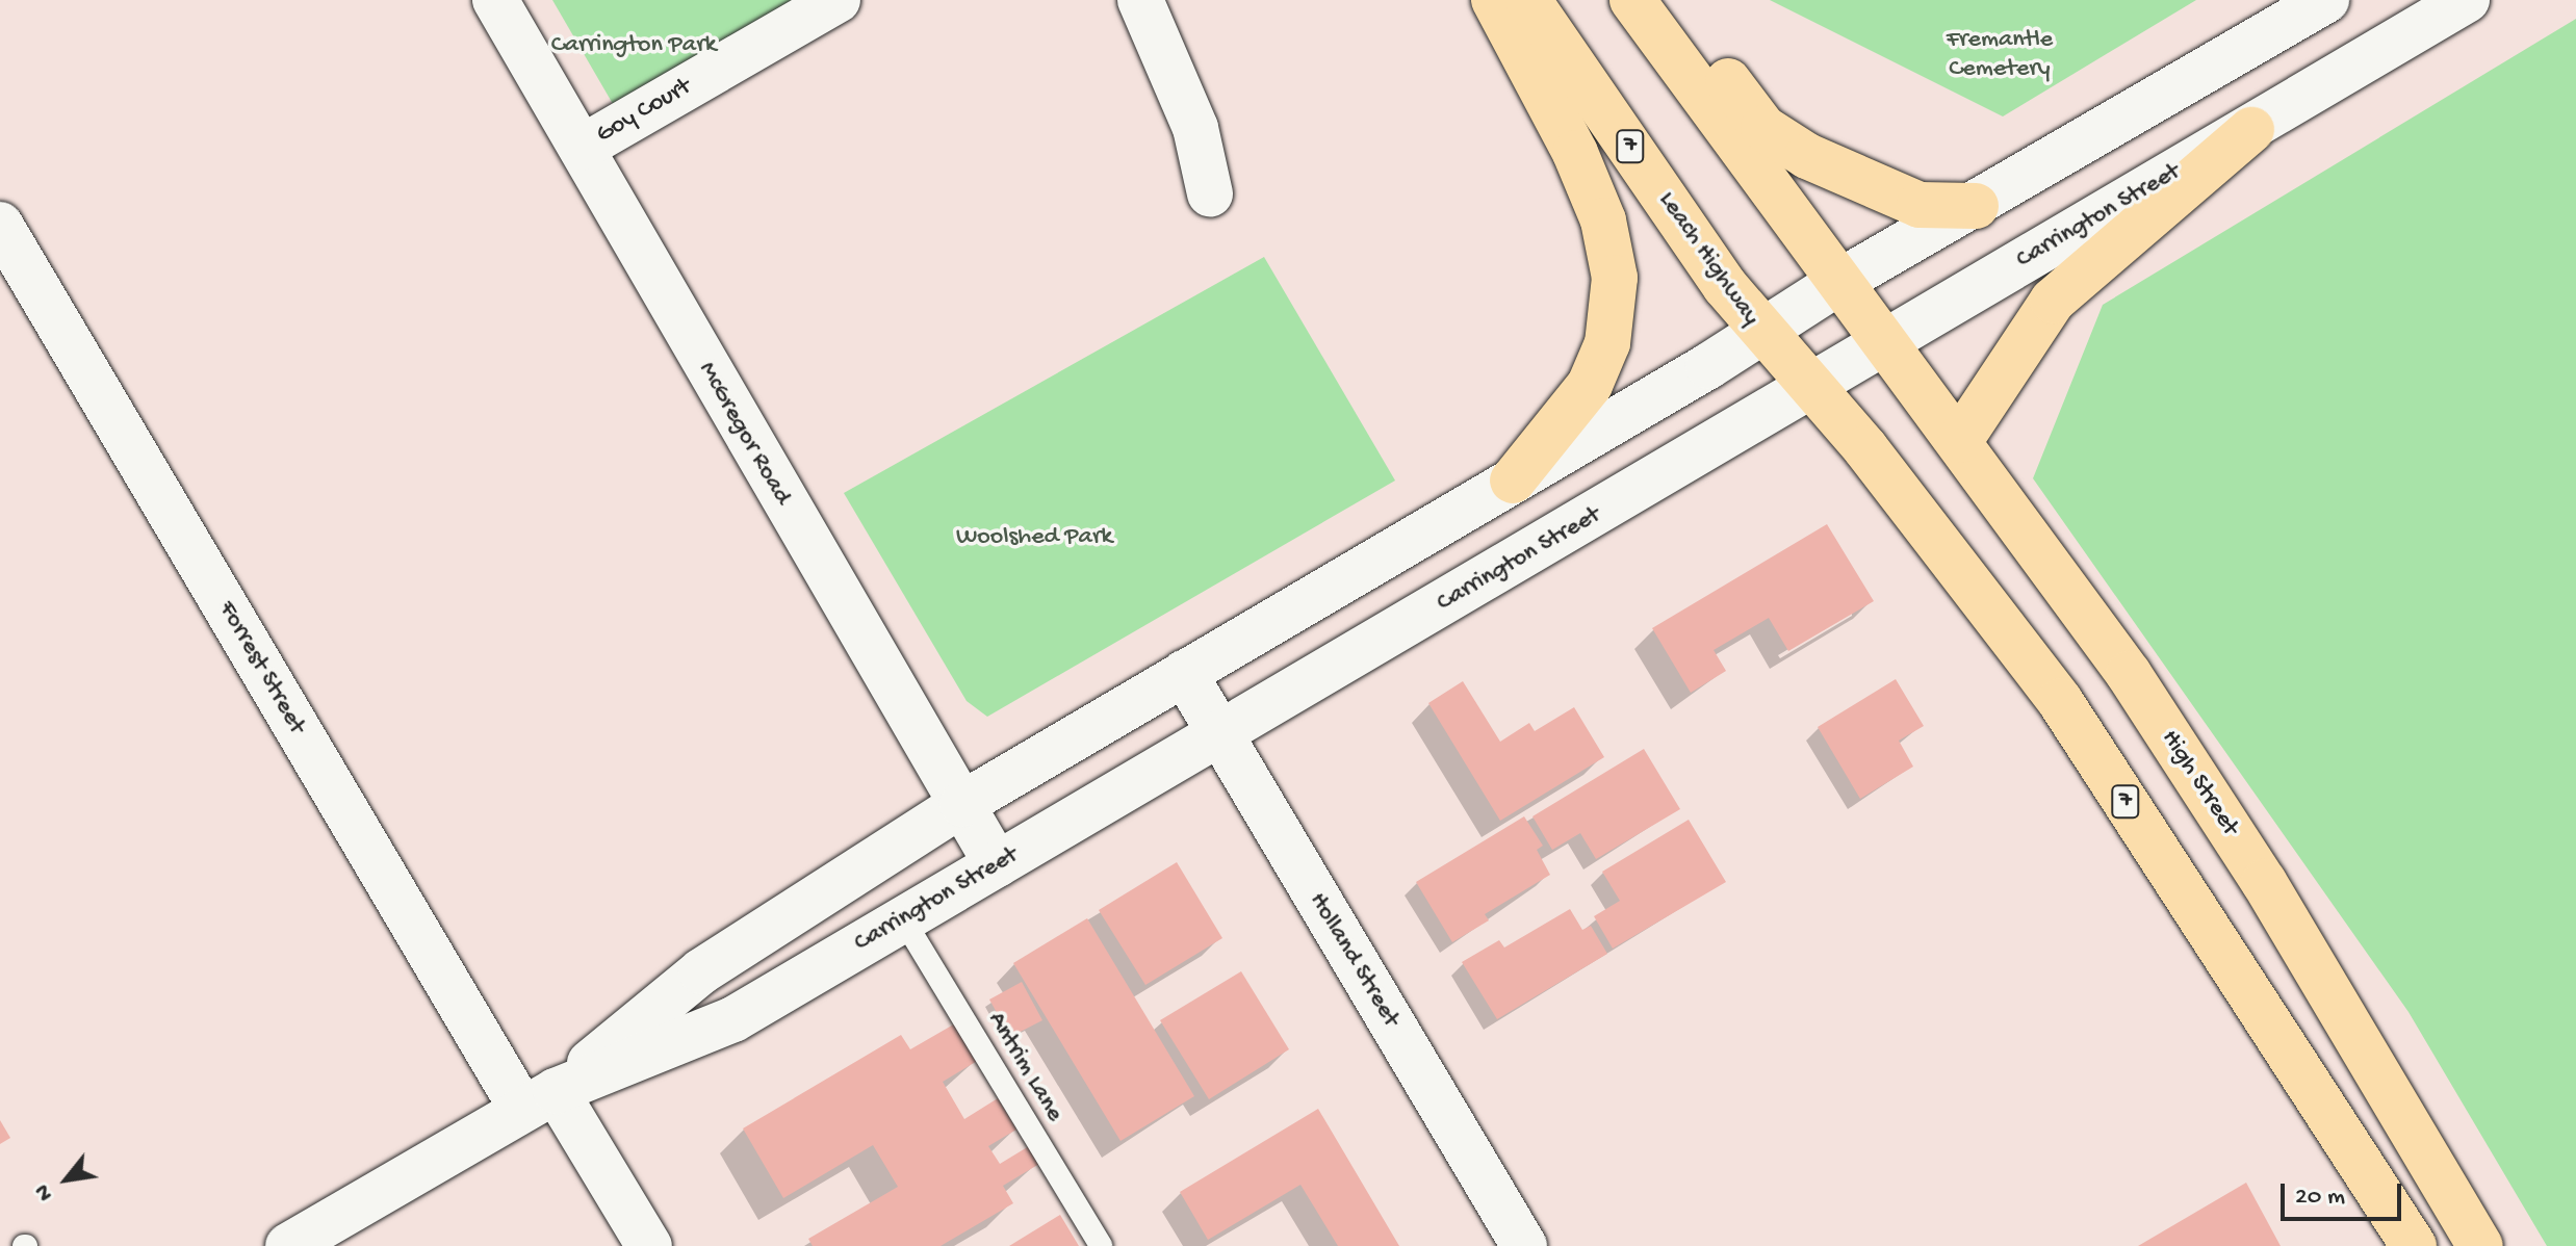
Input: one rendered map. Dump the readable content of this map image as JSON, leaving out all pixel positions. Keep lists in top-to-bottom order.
{
  "streets": {
    "highway": ["7", "Leach Highway", "High Street"],
    "main road": [
      "Goy Court",
      "Carrington Street",
      "McGregor Road",
      "Forrest Street",
      "Holland Street"
    ],
    "lane": ["Antrim Lane"]
  },
  "crossings": [
    ["Goy Court", "McGregor Road"],
    ["7", "Carrington Street"],
    ["7", "Leach Highway"],
    ["Carrington Street", "Leach Highway"],
    ["Carrington Street", "McGregor Road"],
    ["Carrington Street", "Forrest Street"],
    ["Carrington Street", "High Street"],
    ["Carrington Street", "Holland Street"],
    ["Carrington Street", "Antrim Lane"]
  ],
  "parks": ["Fremantle Cemetery", "Carrington Park", "Woolshed Park"],
  "scale_bar": "20 m",
  "north": "bottom left"
}
